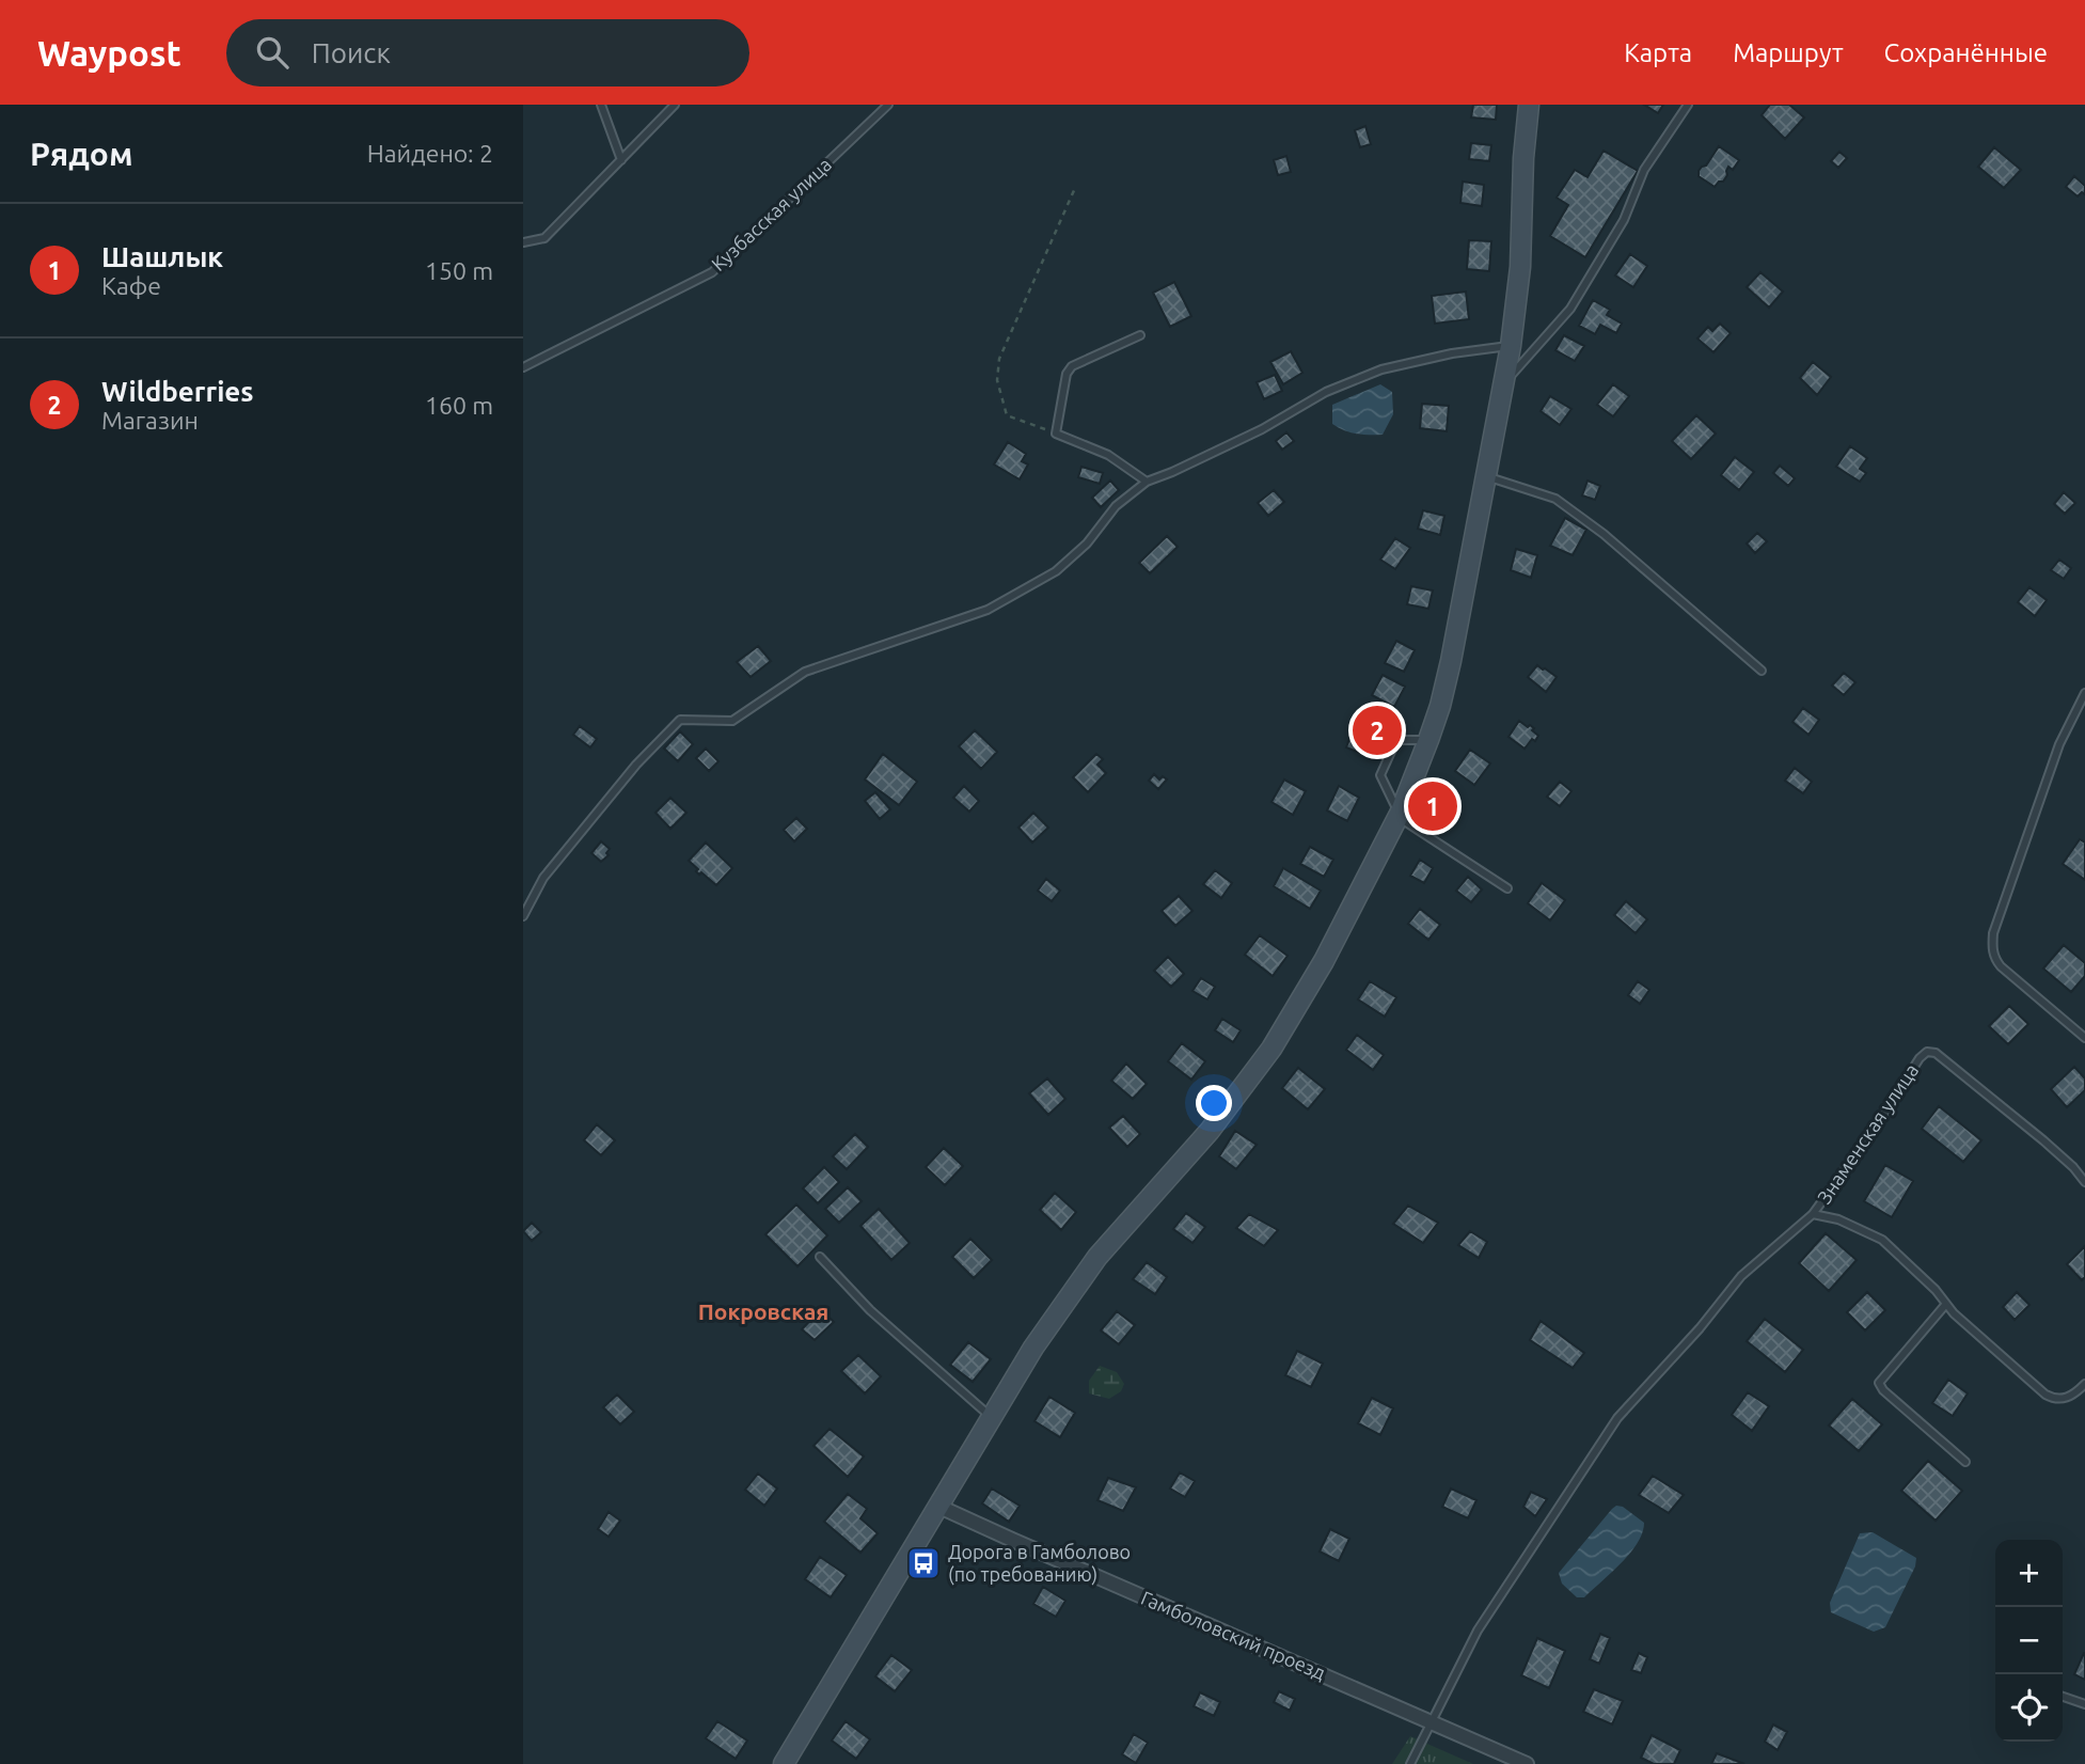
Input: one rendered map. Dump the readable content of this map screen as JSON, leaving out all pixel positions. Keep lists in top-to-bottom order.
{
  "streets": {
    "street": ["Гамболовский проезд"],
    "lane": ["Кузбасская улица", "Знаменская улица"]
  },
  "districts": ["Покровская"],
  "places": {
    "bus stop": ["Дорога в Гамболово (по требованию)"]
  },
  "page": {
    "header": "Waypost",
    "search": "Поиск",
    "nav": ["Карта", "Маршрут", "Сохранённые"],
    "heading": ["Рядом", "Найдено: 2"],
    "list": [
      {
        "mark": "1",
        "name": "Шашлык",
        "note": "Кафе",
        "value": "150 m"
      },
      {
        "mark": "2",
        "name": "Wildberries",
        "note": "Магазин",
        "value": "160 m"
      }
    ],
    "pins": ["2", "1"],
    "map_buttons": ["+", "−"]
  }
}
